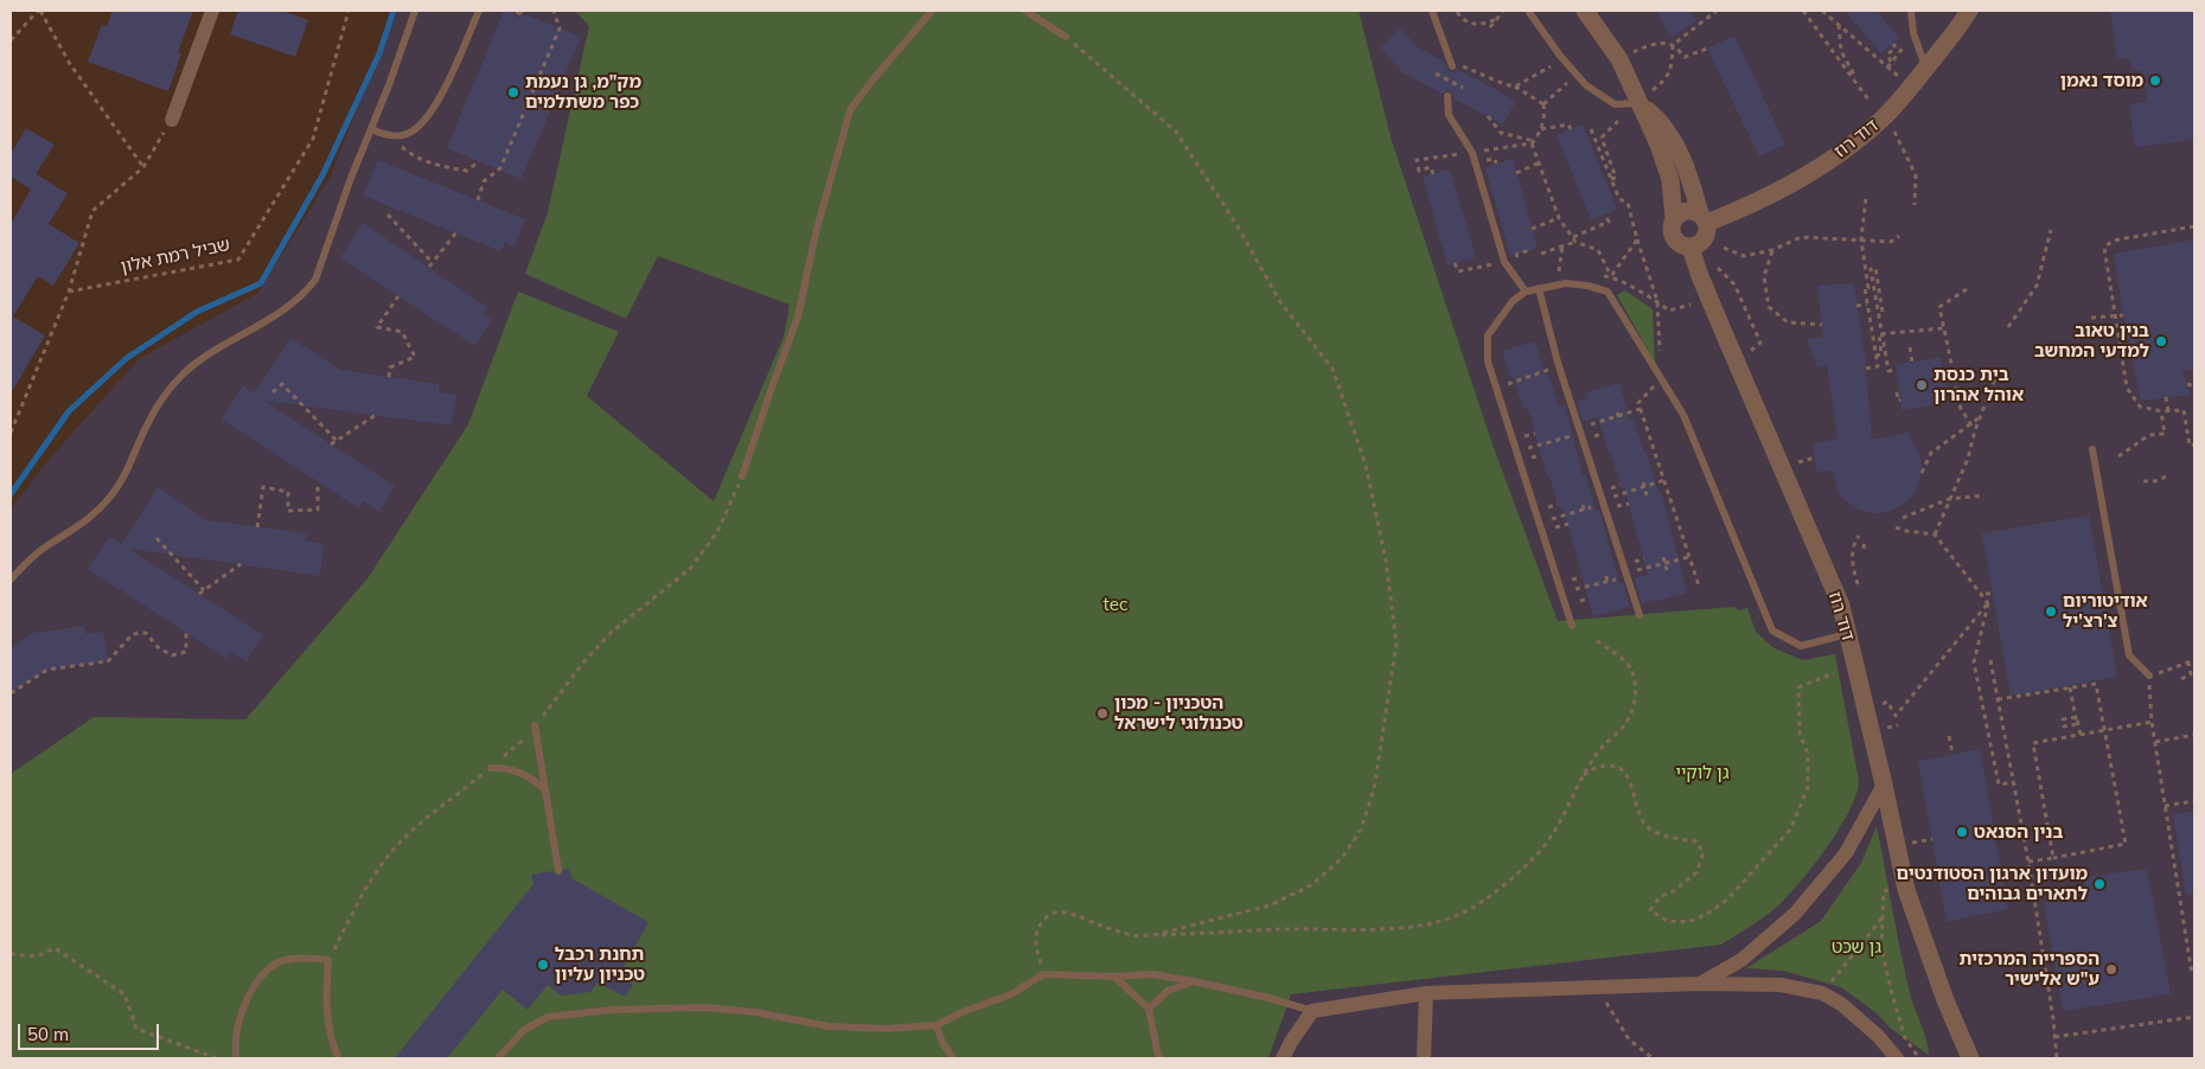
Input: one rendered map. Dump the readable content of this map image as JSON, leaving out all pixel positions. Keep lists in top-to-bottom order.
{
  "streets": {
    "street": ["דוד רוז"],
    "path": ["שביל רמת אלון"]
  },
  "parks": ["tec", "גן לוקיי", "גן שכט"],
  "places": [
    "מוסד נאמן",
    "מק\"מ, גן נעמת כפר משתלמים",
    "בנין טאוב למדעי המחשב",
    "בית כנסת אוהל אהרון",
    "אודיטוריום צ'רצ'יל",
    "הטכניון - מכון טכנולוגי לישראל",
    "בנין הסנאט",
    "מועדון ארגון הסטודנטים לתארים גבוהים",
    "תחנת רכבל טכניון עליון",
    "הספרייה המרכזית ע\"ש אלישיר"
  ],
  "scale_bar": "50 m"
}
